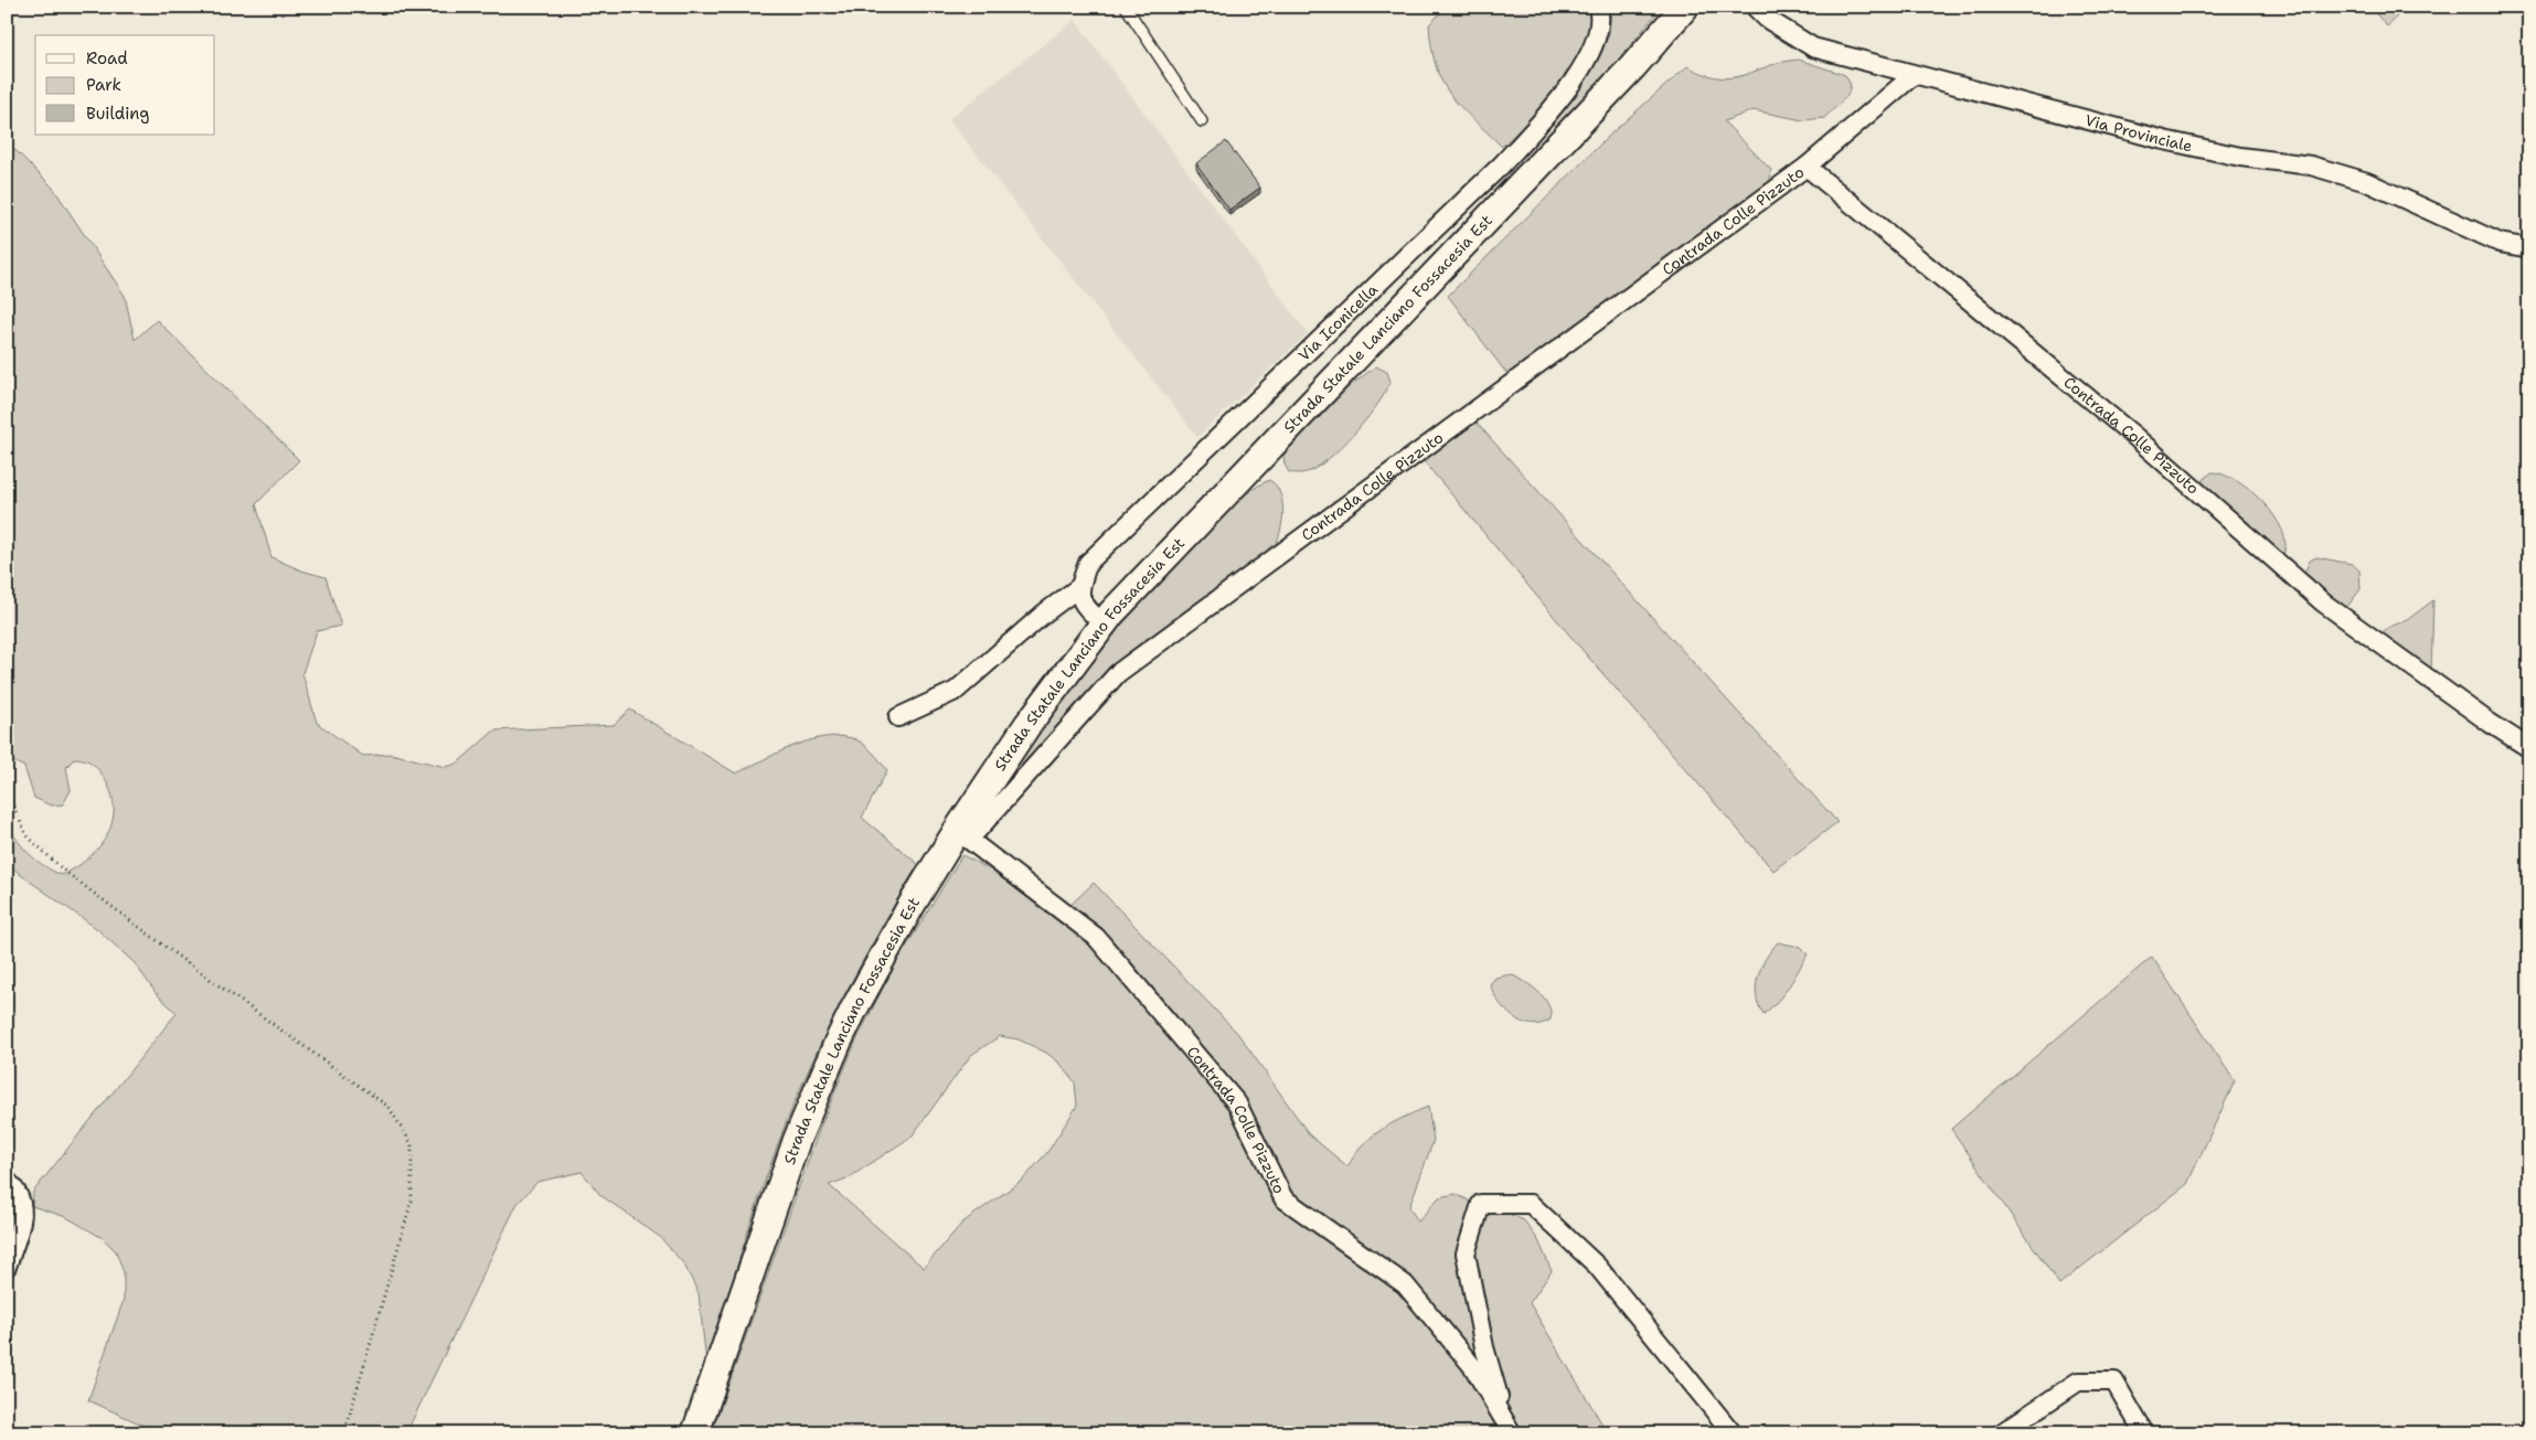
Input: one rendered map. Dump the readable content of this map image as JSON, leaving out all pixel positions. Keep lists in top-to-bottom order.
{
  "streets": {
    "main road": ["Strada Statale Lanciano Fossacesia Est"],
    "street": ["Via Provinciale", "Contrada Colle Pizzuto", "Via Iconicella"]
  },
  "crossings": [
    ["Contrada Colle Pizzuto", "Strada Statale Lanciano Fossacesia Est"]
  ],
  "legend": ["Road", "Park", "Building"]
}
